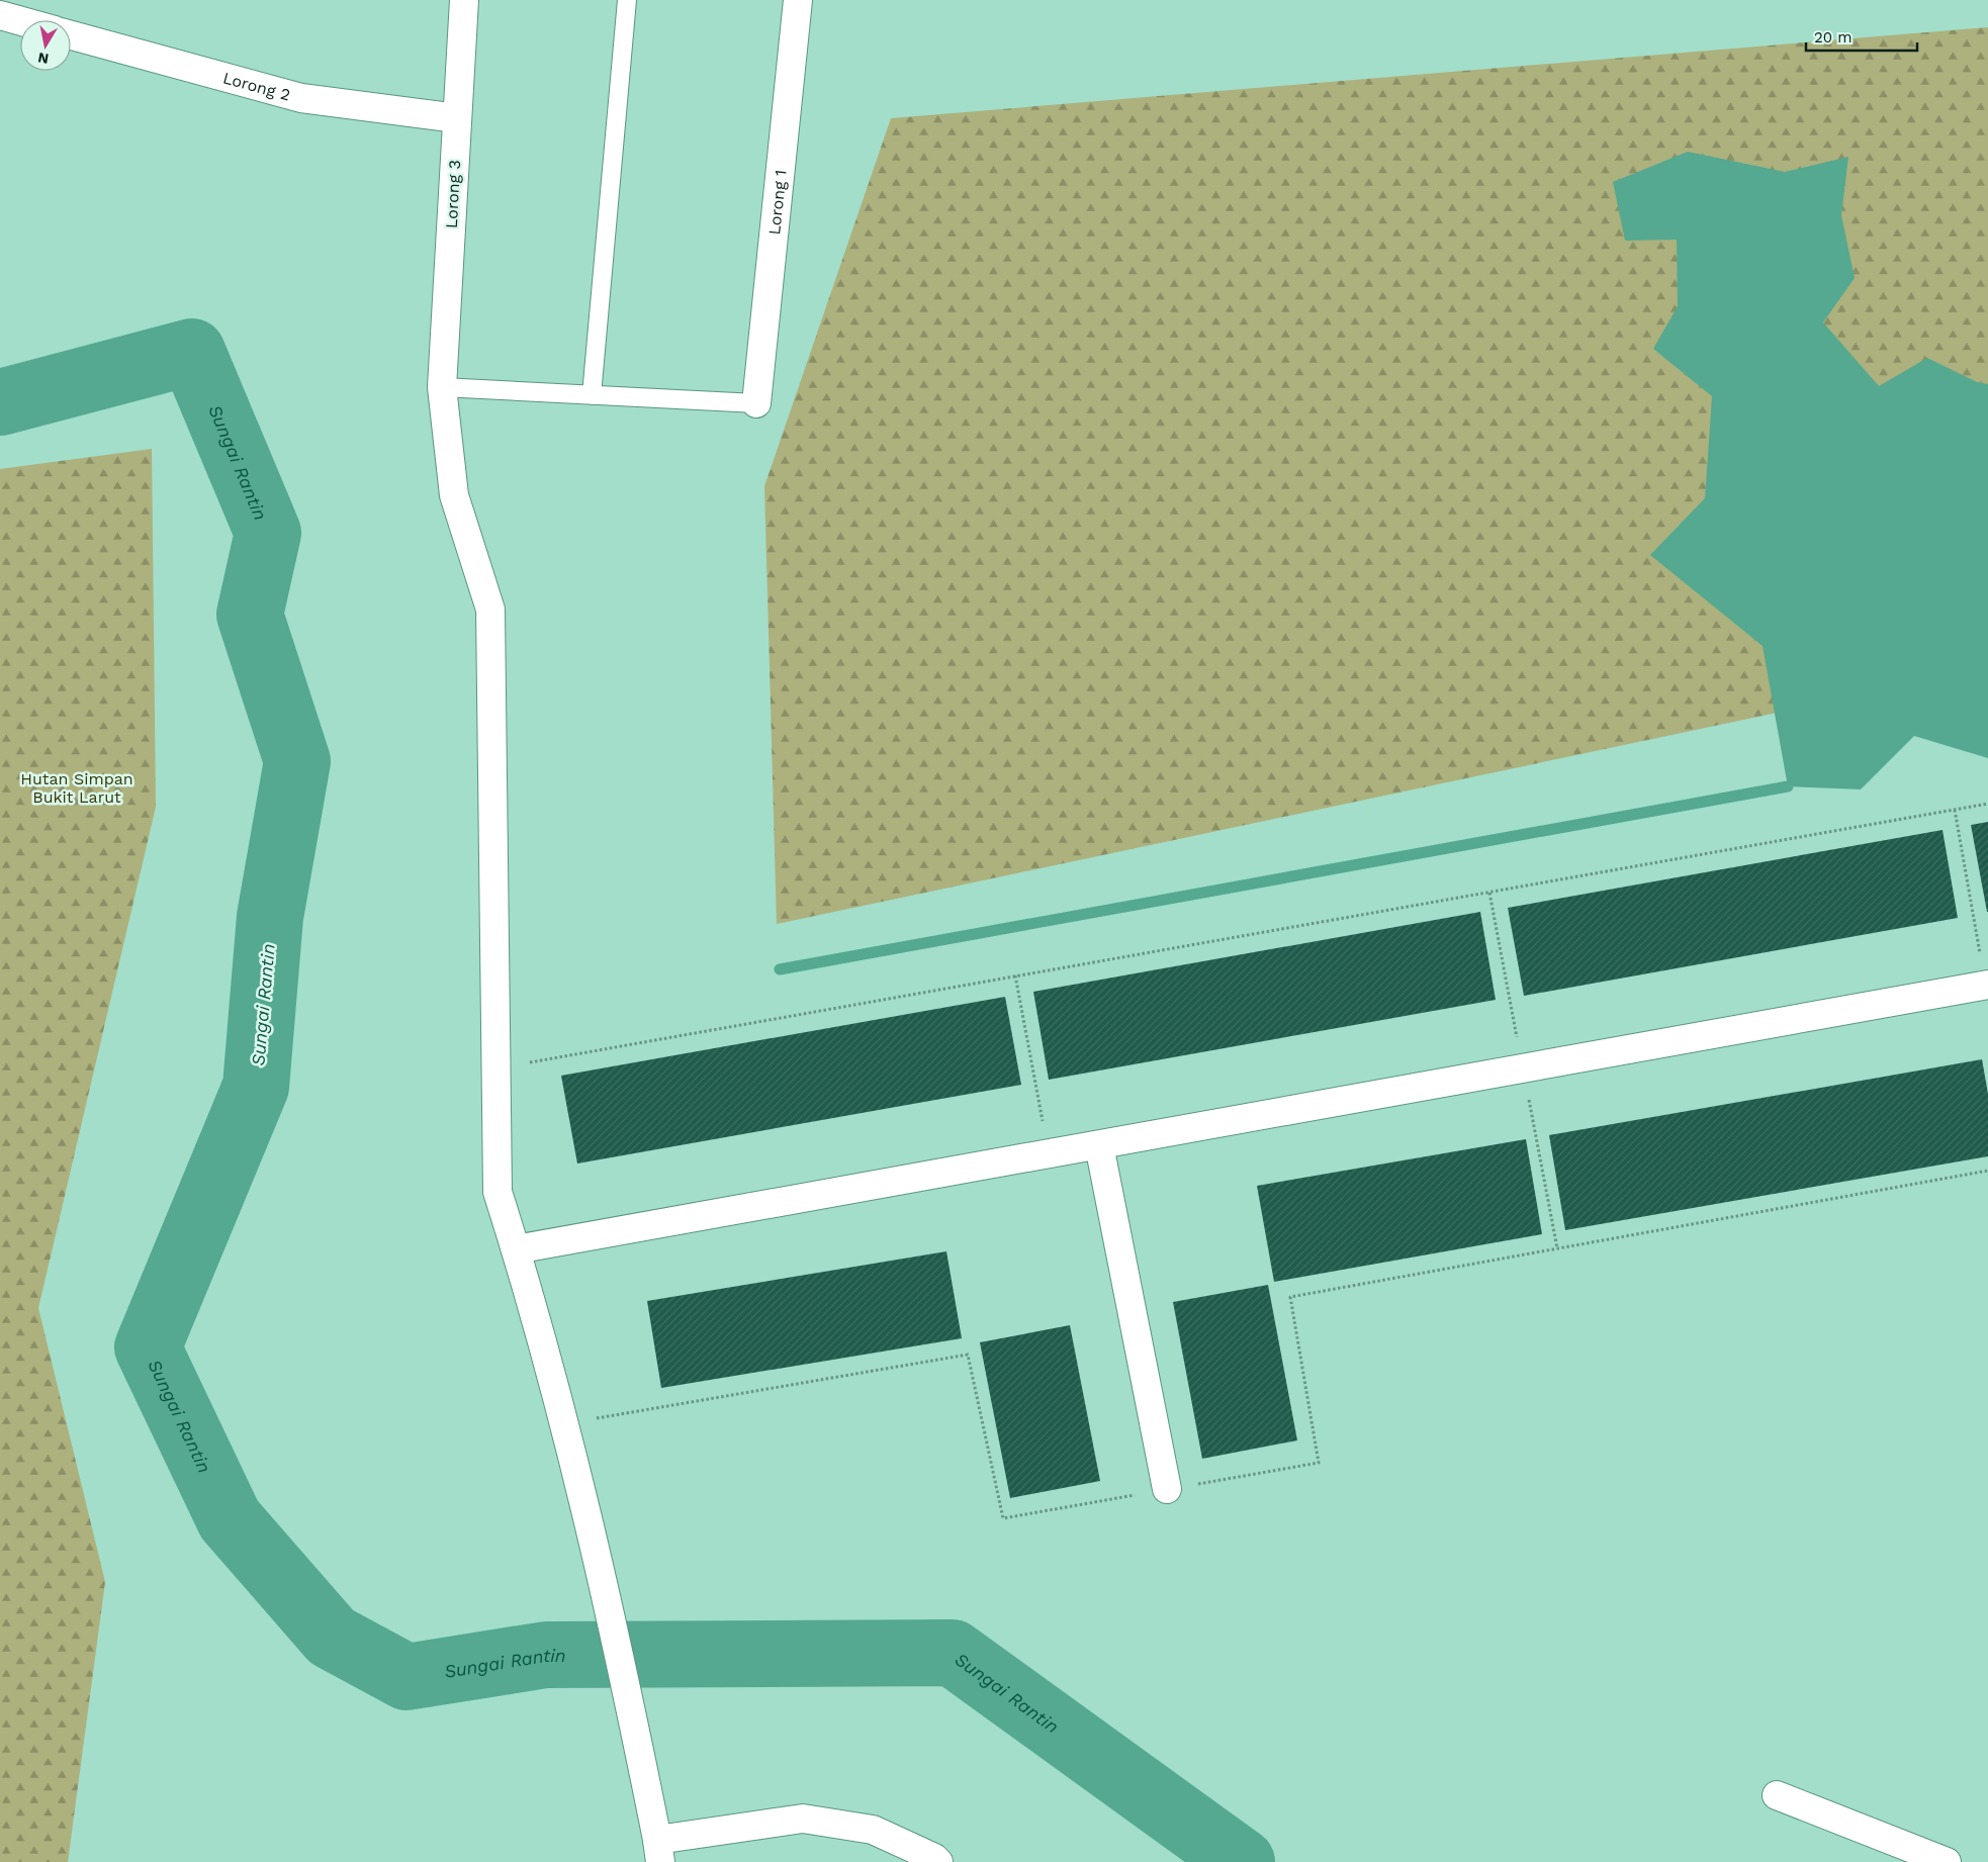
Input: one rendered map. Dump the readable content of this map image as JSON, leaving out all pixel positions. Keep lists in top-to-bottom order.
{
  "streets": {
    "street": ["Lorong 2", "Lorong 3", "Lorong 1"]
  },
  "crossings": [
    ["Lorong 2", "Lorong 3"]
  ],
  "water": ["Sungai Rantin"],
  "parks": ["Hutan Simpan Bukit Larut"],
  "scale_bar": "20 m",
  "north": "bottom"
}
